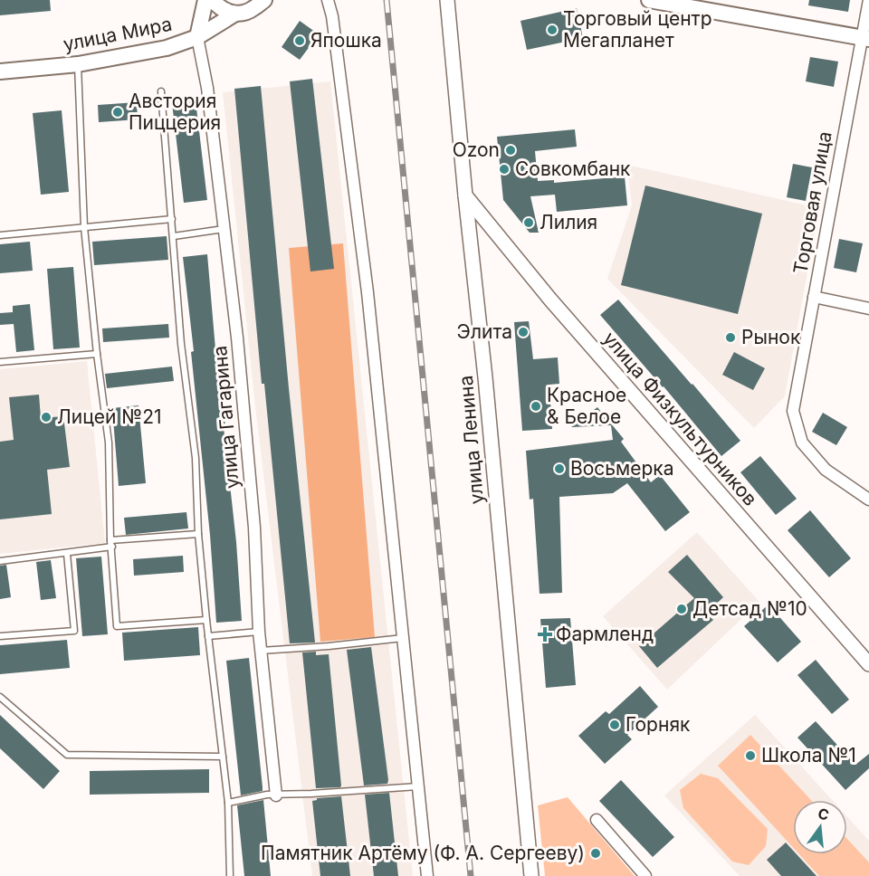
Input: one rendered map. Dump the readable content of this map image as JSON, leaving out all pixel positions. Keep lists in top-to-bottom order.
{
  "streets": {
    "main road": ["улица Мира"],
    "street": [
      "Торговая улица",
      "улица Гагарина",
      "улица Физкультурников",
      "улица Ленина"
    ]
  },
  "crossings": [
    ["улица Мира", "улица Гагарина"],
    ["улица Физкультурников", "улица Ленина"]
  ],
  "places": {
    "other": [
      "Торговый центр Мегапланет",
      "Япошка",
      "Австория Пиццерия",
      "Ozon",
      "Совкомбанк",
      "Лилия",
      "Элита",
      "Рынок",
      "Красное & Белое",
      "Лицей №21",
      "Восьмерка",
      "Детсад №10",
      "Горняк",
      "Школа №1",
      "Памятник Артёму (Ф. А. Сергееву)"
    ],
    "health": ["Фармленд"]
  },
  "north": "top"
}
